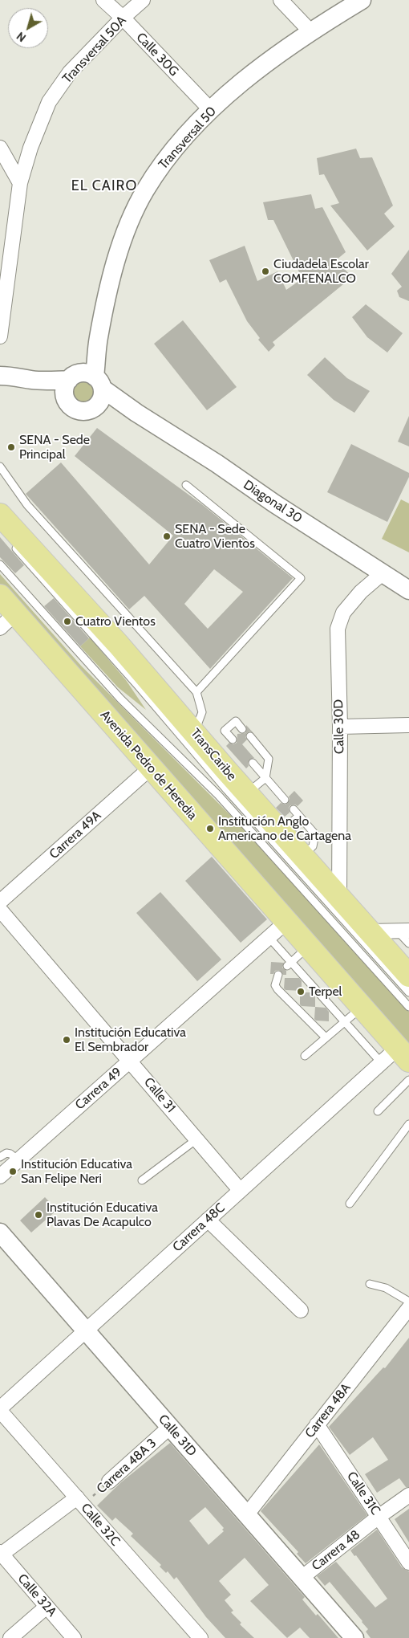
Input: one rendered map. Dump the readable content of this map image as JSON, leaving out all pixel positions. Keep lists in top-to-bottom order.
{
  "streets": {
    "highway": ["Avenida Pedro de Heredia"],
    "street": [
      "Transversal 50A",
      "Calle 30G",
      "Transversal 50",
      "Diagonal 30",
      "Calle 30D",
      "Carrera 49A",
      "Carrera 49",
      "Calle 31",
      "Carrera 48C",
      "Carrera 48A",
      "Calle 31D",
      "Carrera 48A 3",
      "Calle 31C",
      "Calle 32C",
      "Carrera 48",
      "Calle 32A"
    ],
    "lane": ["TransCaribe"]
  },
  "crossings": [
    ["Transversal 50A", "Calle 30G"],
    ["Calle 30G", "Transversal 50"],
    ["Transversal 50", "Diagonal 30"],
    ["Diagonal 30", "Calle 30D"],
    ["Avenida Pedro de Heredia", "Carrera 49A"],
    ["Avenida Pedro de Heredia", "Carrera 49"],
    ["Avenida Pedro de Heredia", "Carrera 48C"],
    ["Carrera 49", "Calle 31"],
    ["Calle 31", "Carrera 48C"],
    ["Carrera 48C", "Calle 31D"],
    ["Carrera 48C", "Calle 32C"],
    ["Carrera 48A", "Calle 31D"],
    ["Carrera 48A", "Calle 31C"],
    ["Calle 31D", "Carrera 48A 3"],
    ["Calle 31D", "Carrera 48"],
    ["Carrera 48A 3", "Calle 32C"],
    ["Calle 31C", "Carrera 48"]
  ],
  "districts": ["EL CAIRO"],
  "places": [
    "Ciudadela Escolar COMFENALCO",
    "SENA - Sede Principal",
    "SENA - Sede Cuatro Vientos",
    "Cuatro Vientos",
    "Institución Anglo Americano de Cartagena",
    "Terpel",
    "Institución Educativa El Sembrador",
    "Institución Educativa San Felipe Neri",
    "Institución Educativa Plavas De Acapulco"
  ],
  "north": "bottom left"
}
